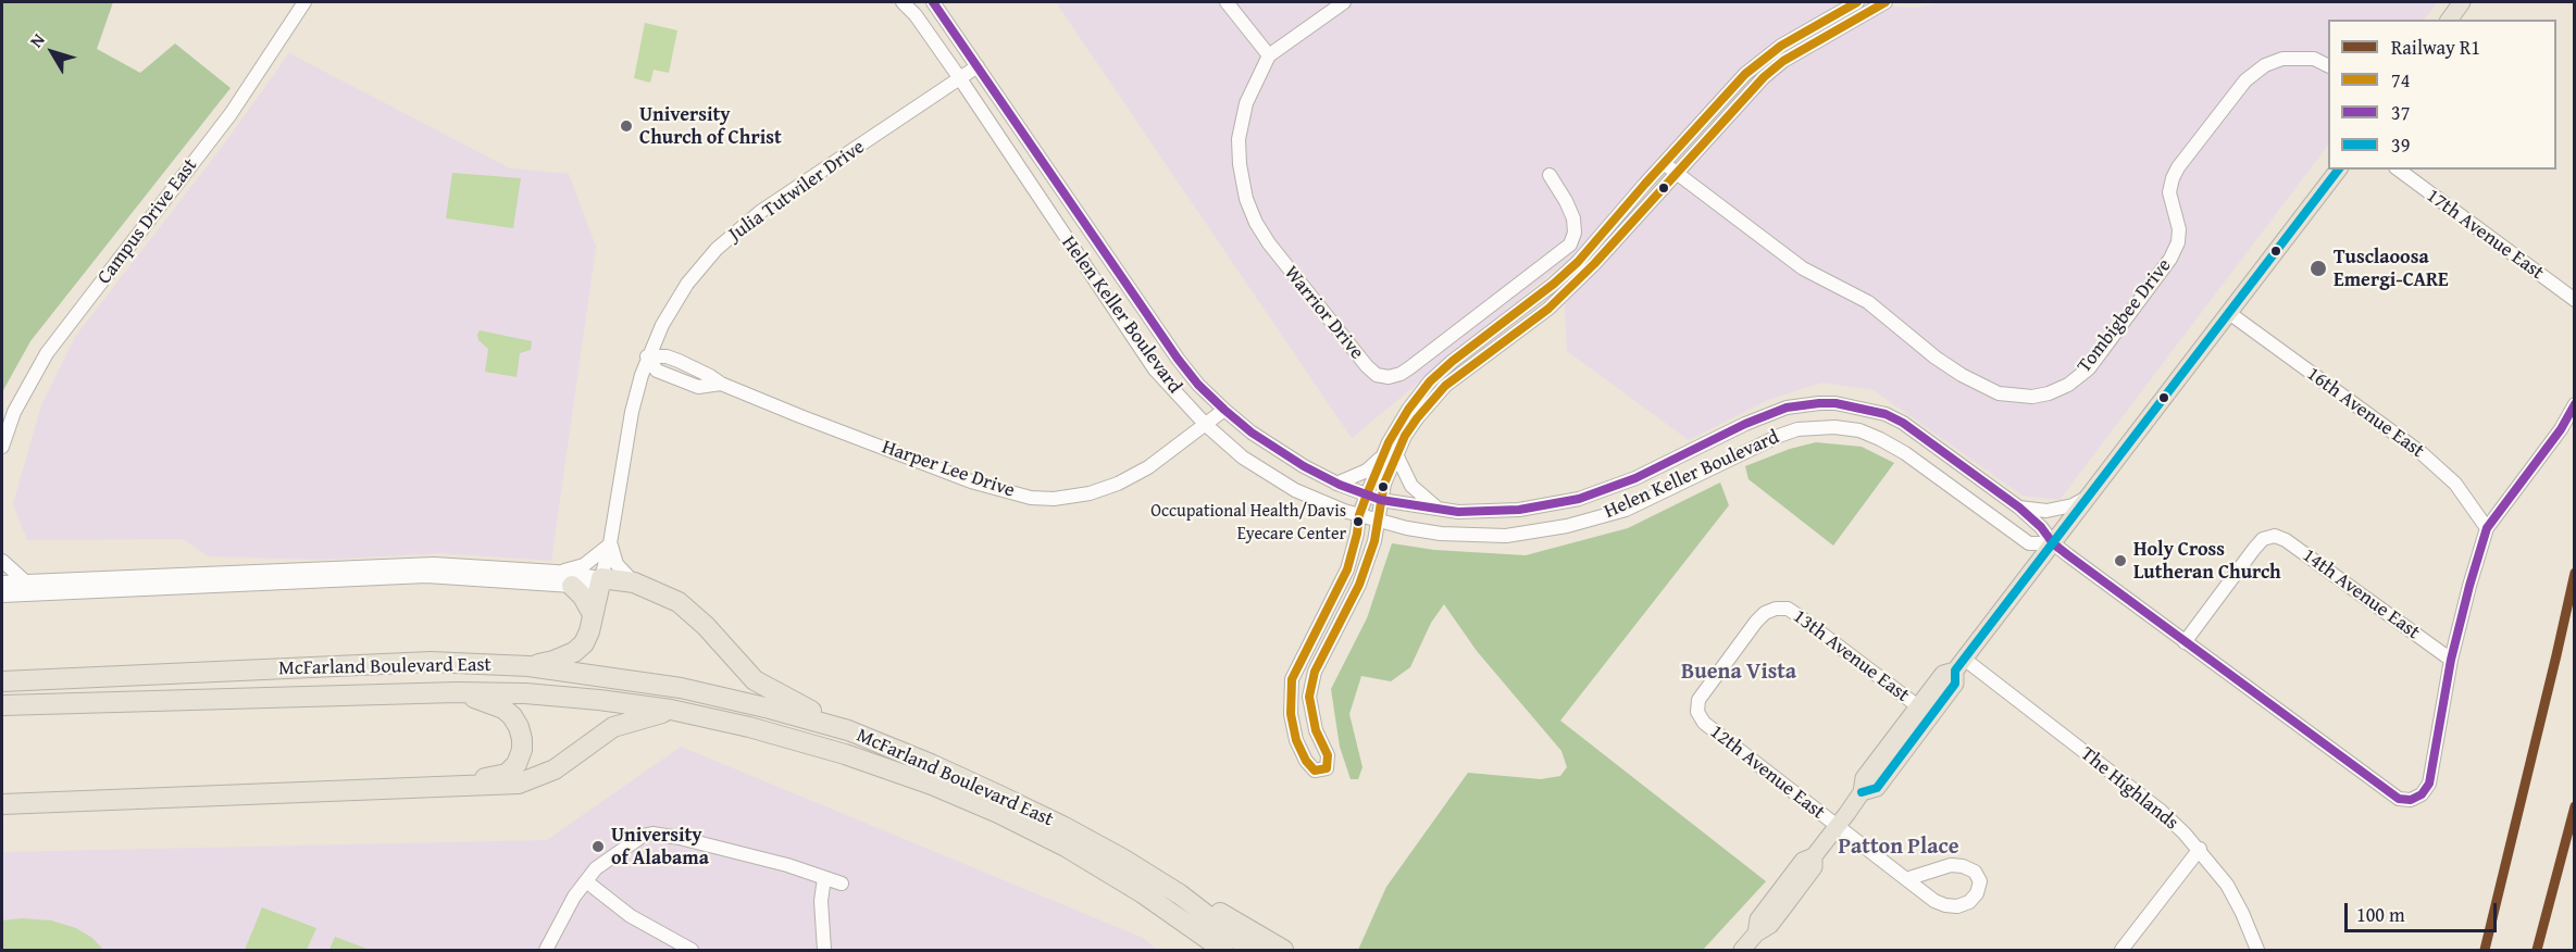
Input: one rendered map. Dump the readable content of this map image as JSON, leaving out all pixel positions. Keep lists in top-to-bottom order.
{
  "streets": {
    "highway": ["McFarland Boulevard East"],
    "street": [
      "Julia Tutwiler Drive",
      "Campus Drive East",
      "17th Avenue East",
      "Warrior Drive",
      "Helen Keller Boulevard",
      "Tombigbee Drive",
      "16th Avenue East",
      "Harper Lee Drive",
      "14th Avenue East",
      "13th Avenue East",
      "12th Avenue East",
      "The Highlands"
    ]
  },
  "crossings": [
    ["Julia Tutwiler Drive", "Helen Keller Boulevard"],
    ["Julia Tutwiler Drive", "Harper Lee Drive"],
    ["Helen Keller Boulevard", "Harper Lee Drive"],
    ["13th Avenue East", "12th Avenue East"]
  ],
  "districts": ["Buena Vista", "Patton Place"],
  "places": [
    "University Church of Christ",
    "Tusclaoosa Emergi-CARE",
    "Occupational Health/Davis Eyecare Center",
    "Holy Cross Lutheran Church",
    "University of Alabama"
  ],
  "lines": [
    "transit line 74",
    "transit line 37",
    "transit line 39",
    "rail line R1"
  ],
  "legend": [
    "Railway R1",
    "74",
    "37",
    "39"
  ],
  "scale_bar": "100 m",
  "north": "top left"
}
